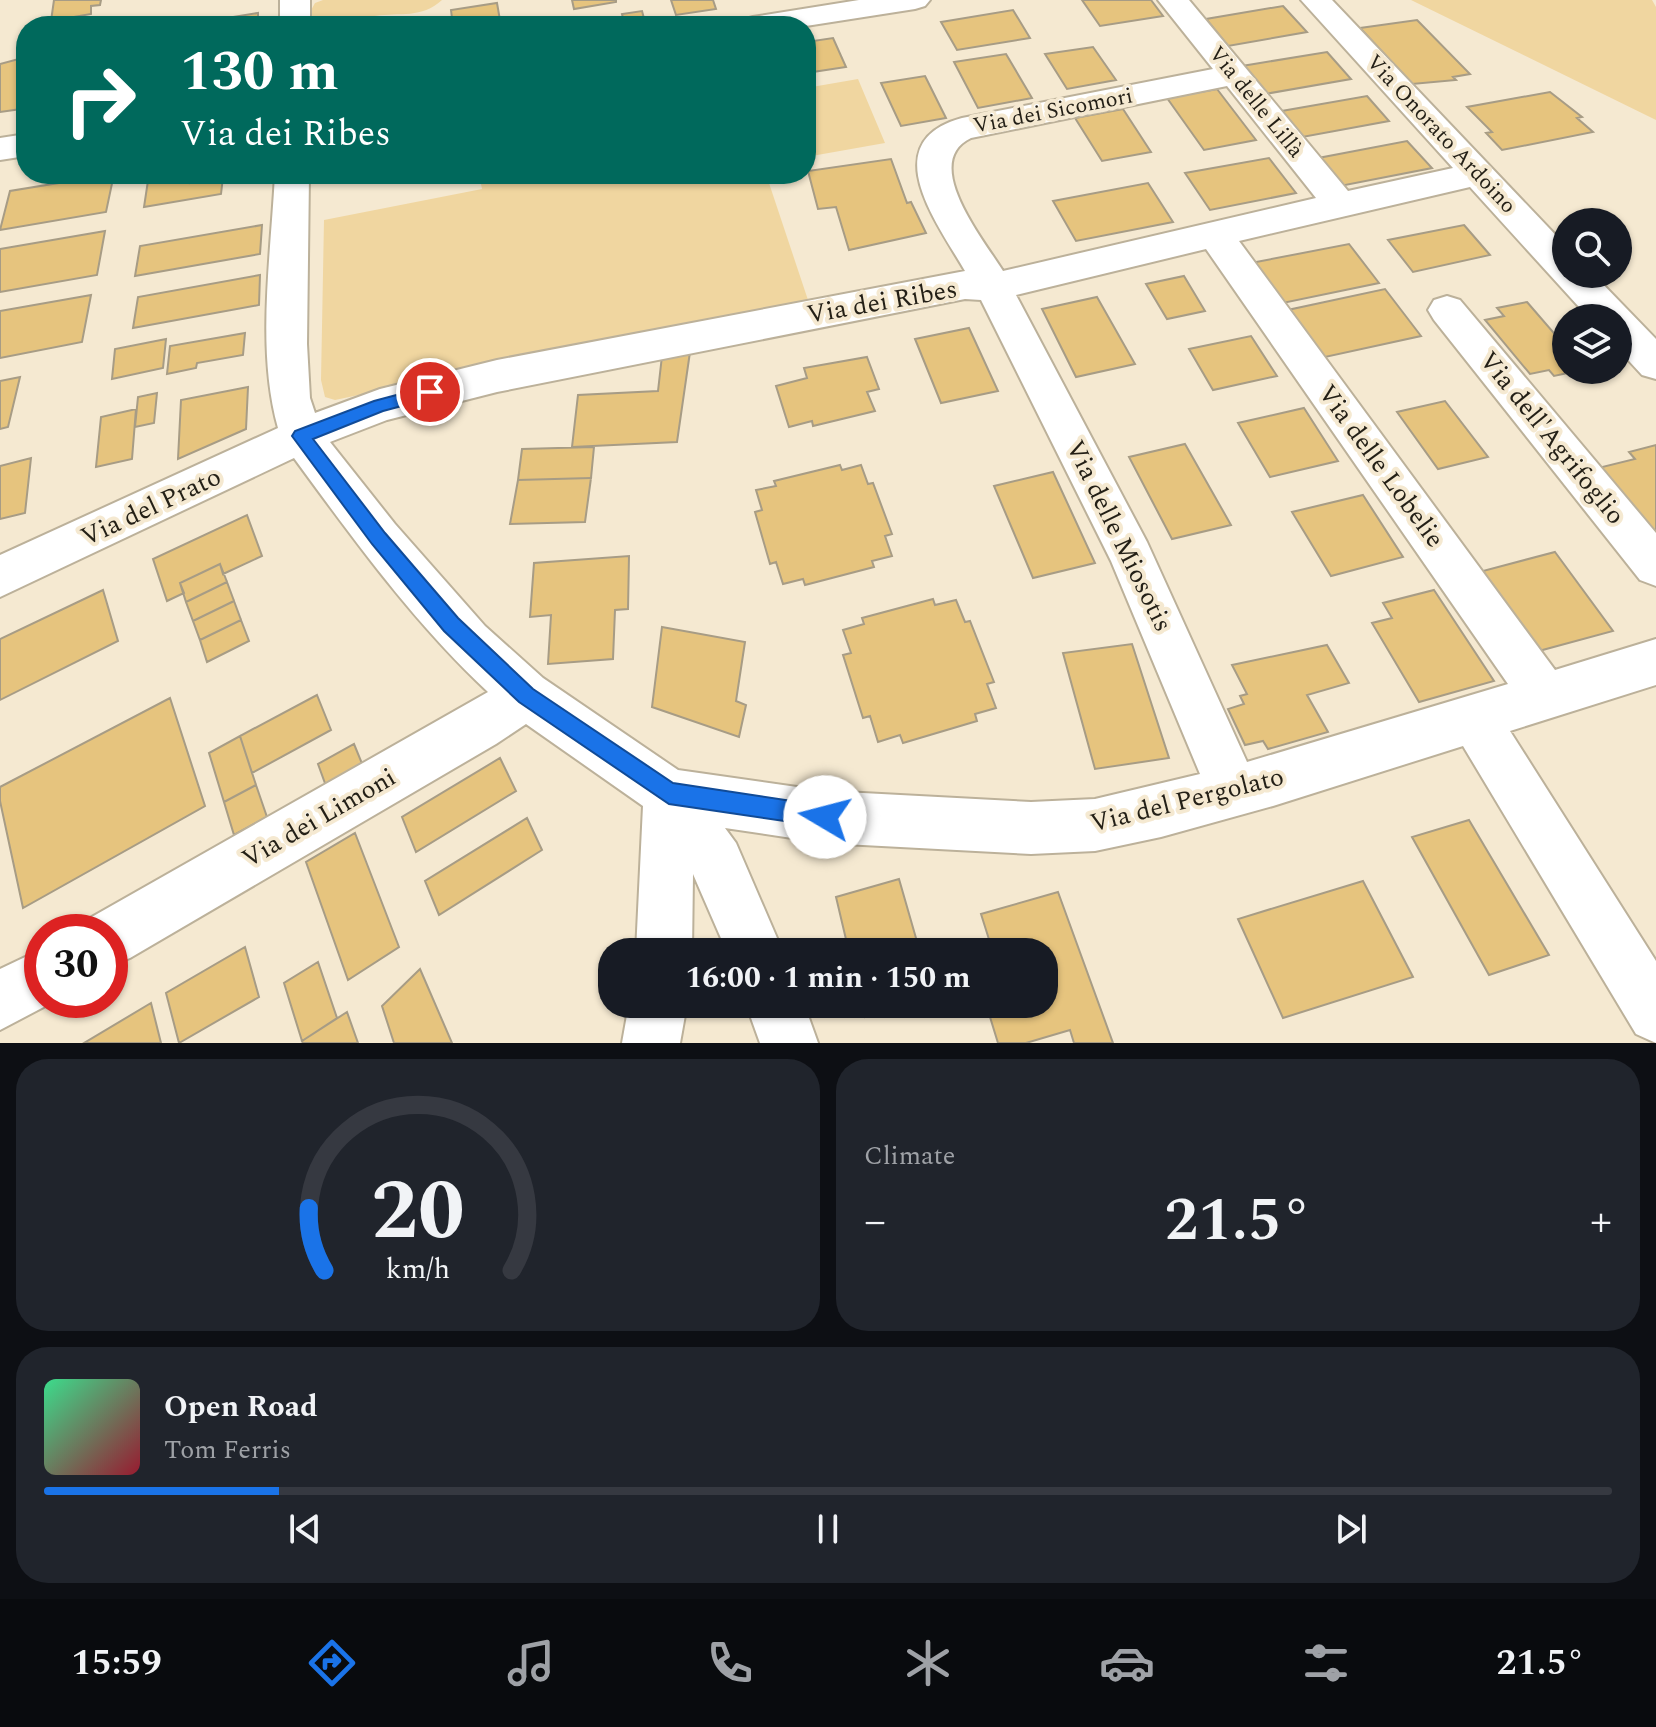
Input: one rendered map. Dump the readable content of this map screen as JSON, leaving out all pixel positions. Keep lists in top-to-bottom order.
{
  "streets": {
    "street": [
      "Via delle Lillà",
      "Via dei Sicomori",
      "Via Onorato Ardoino",
      "Via dei Ribes",
      "Via dell'Agrifoglio",
      "Via delle Lobelie",
      "Via del Prato",
      "Via delle Miosotis",
      "Via del Pergolato",
      "Via dei Limoni"
    ]
  },
  "crossings": [
    ["Via delle Lillà", "Via dei Sicomori"],
    ["Via delle Lillà", "Via dei Ribes"],
    ["Via dei Sicomori", "Via dei Ribes"],
    ["Via dei Sicomori", "Via delle Miosotis"],
    ["Via dei Ribes", "Via delle Lobelie"],
    ["Via dei Ribes", "Via del Prato"],
    ["Via dei Ribes", "Via delle Miosotis"],
    ["Via dei Ribes", "Via del Pergolato"],
    ["Via delle Lobelie", "Via del Pergolato"],
    ["Via del Prato", "Via del Pergolato"],
    ["Via delle Miosotis", "Via del Pergolato"],
    ["Via del Pergolato", "Via dei Limoni"]
  ],
  "page": {
    "turn": ["130 m", "Via dei Ribes"],
    "limit": "30",
    "trip": "16:00 · 1 min · 150 m",
    "tile": "Climate",
    "heat": ["−", "21.5°", "+"],
    "song": ["Open Road", "Tom Ferris"],
    "tabs": ["15:59", "21.5°"],
    "gauge": ["20", "km/h"]
  }
}
